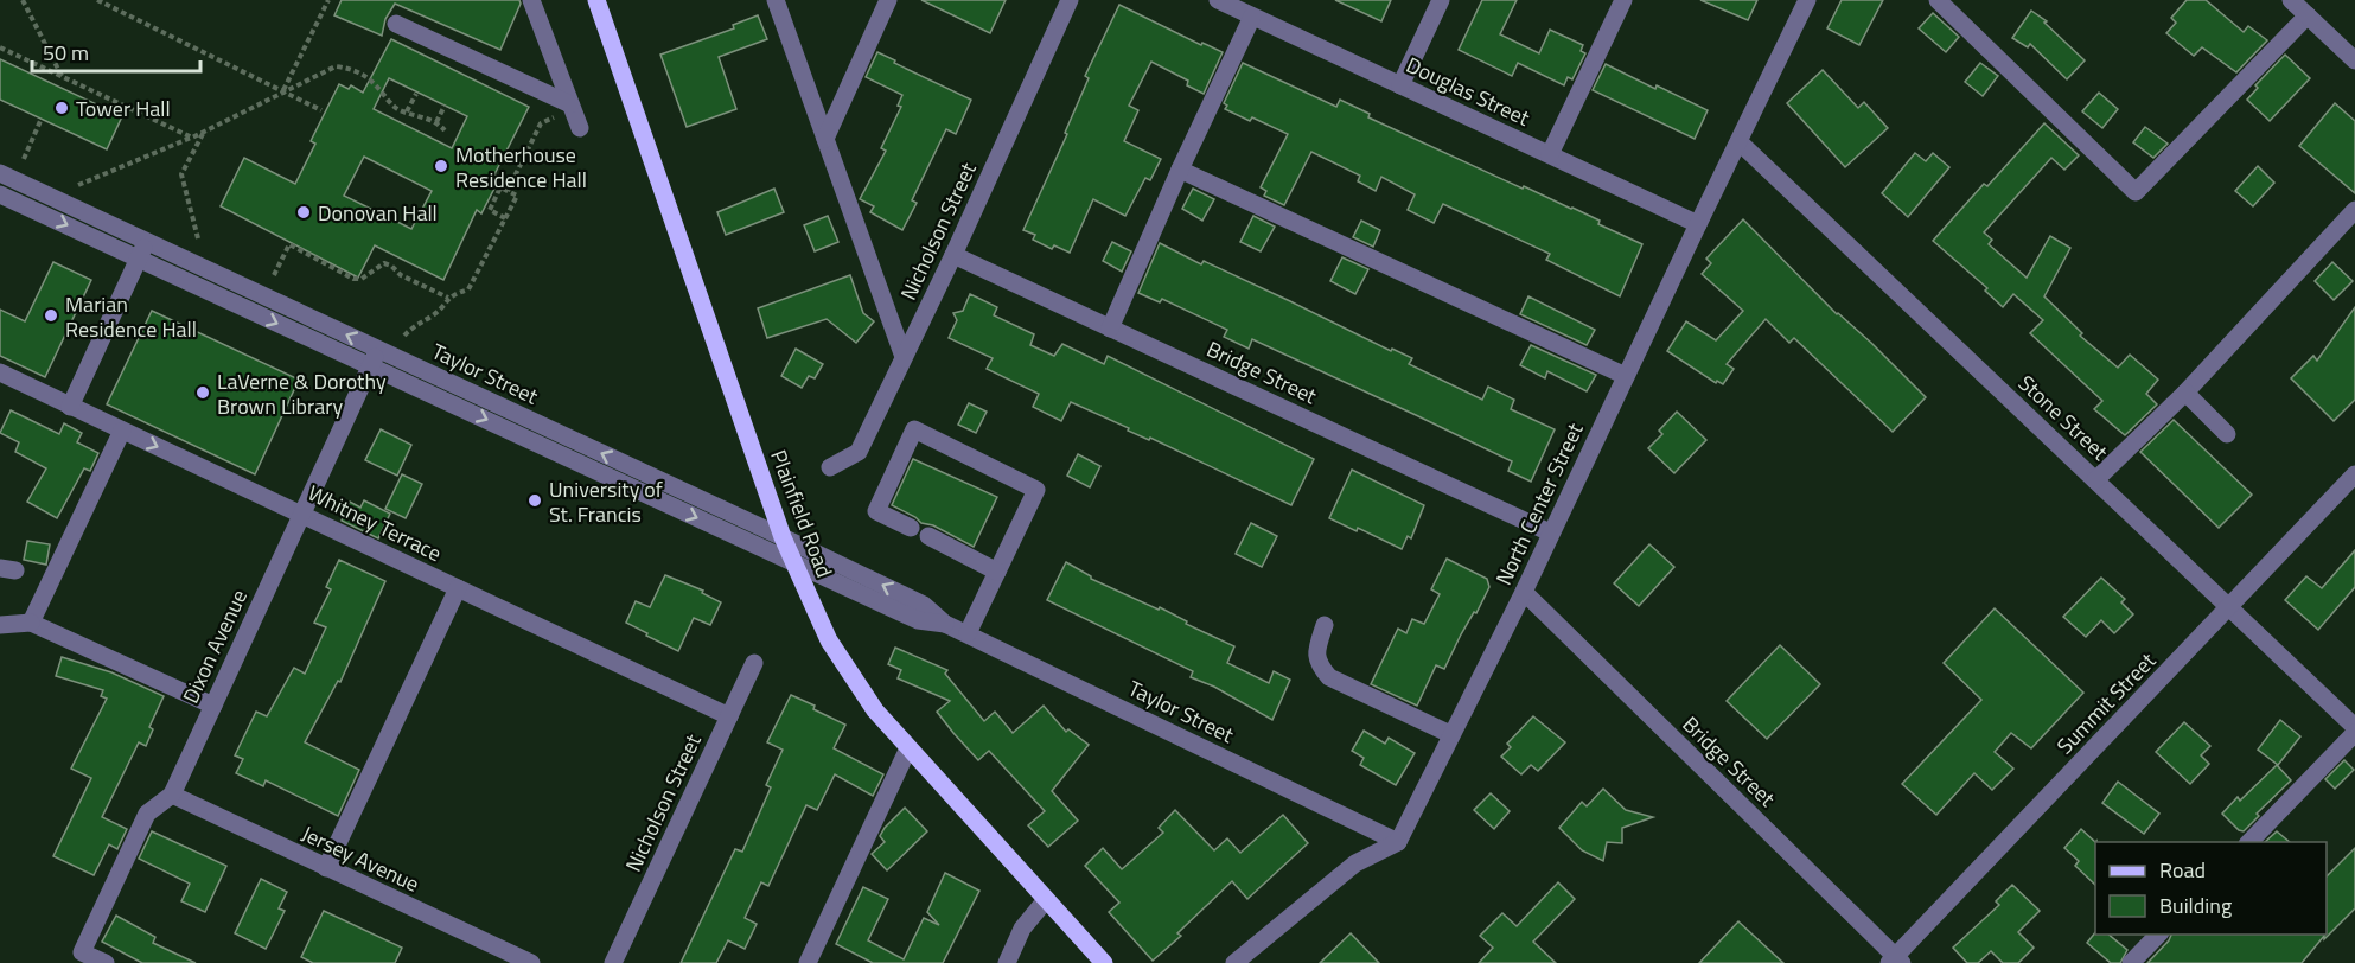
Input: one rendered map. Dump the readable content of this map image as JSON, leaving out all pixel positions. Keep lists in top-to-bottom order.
{
  "streets": {
    "main road": ["Plainfield Road"],
    "street": [
      "Douglas Street",
      "Nicholson Street",
      "Bridge Street",
      "Taylor Street",
      "Stone Street",
      "North Center Street",
      "Whitney Terrace",
      "Dixon Avenue",
      "Summit Street",
      "Jersey Avenue"
    ]
  },
  "crossings": [
    ["Douglas Street", "North Center Street"],
    ["Nicholson Street", "Bridge Street"],
    ["Nicholson Street", "Whitney Terrace"],
    ["Bridge Street", "North Center Street"],
    ["Bridge Street", "Summit Street"],
    ["Taylor Street", "North Center Street"],
    ["Taylor Street", "Plainfield Road"],
    ["Taylor Street", "Dixon Avenue"],
    ["Stone Street", "North Center Street"],
    ["Stone Street", "Summit Street"],
    ["Whitney Terrace", "Dixon Avenue"],
    ["Dixon Avenue", "Jersey Avenue"]
  ],
  "places": [
    "Tower Hall",
    "Motherhouse Residence Hall",
    "Donovan Hall",
    "Marian Residence Hall",
    "LaVerne & Dorothy Brown Library",
    "University of St. Francis"
  ],
  "legend": ["Road", "Building"],
  "scale_bar": "50 m"
}
